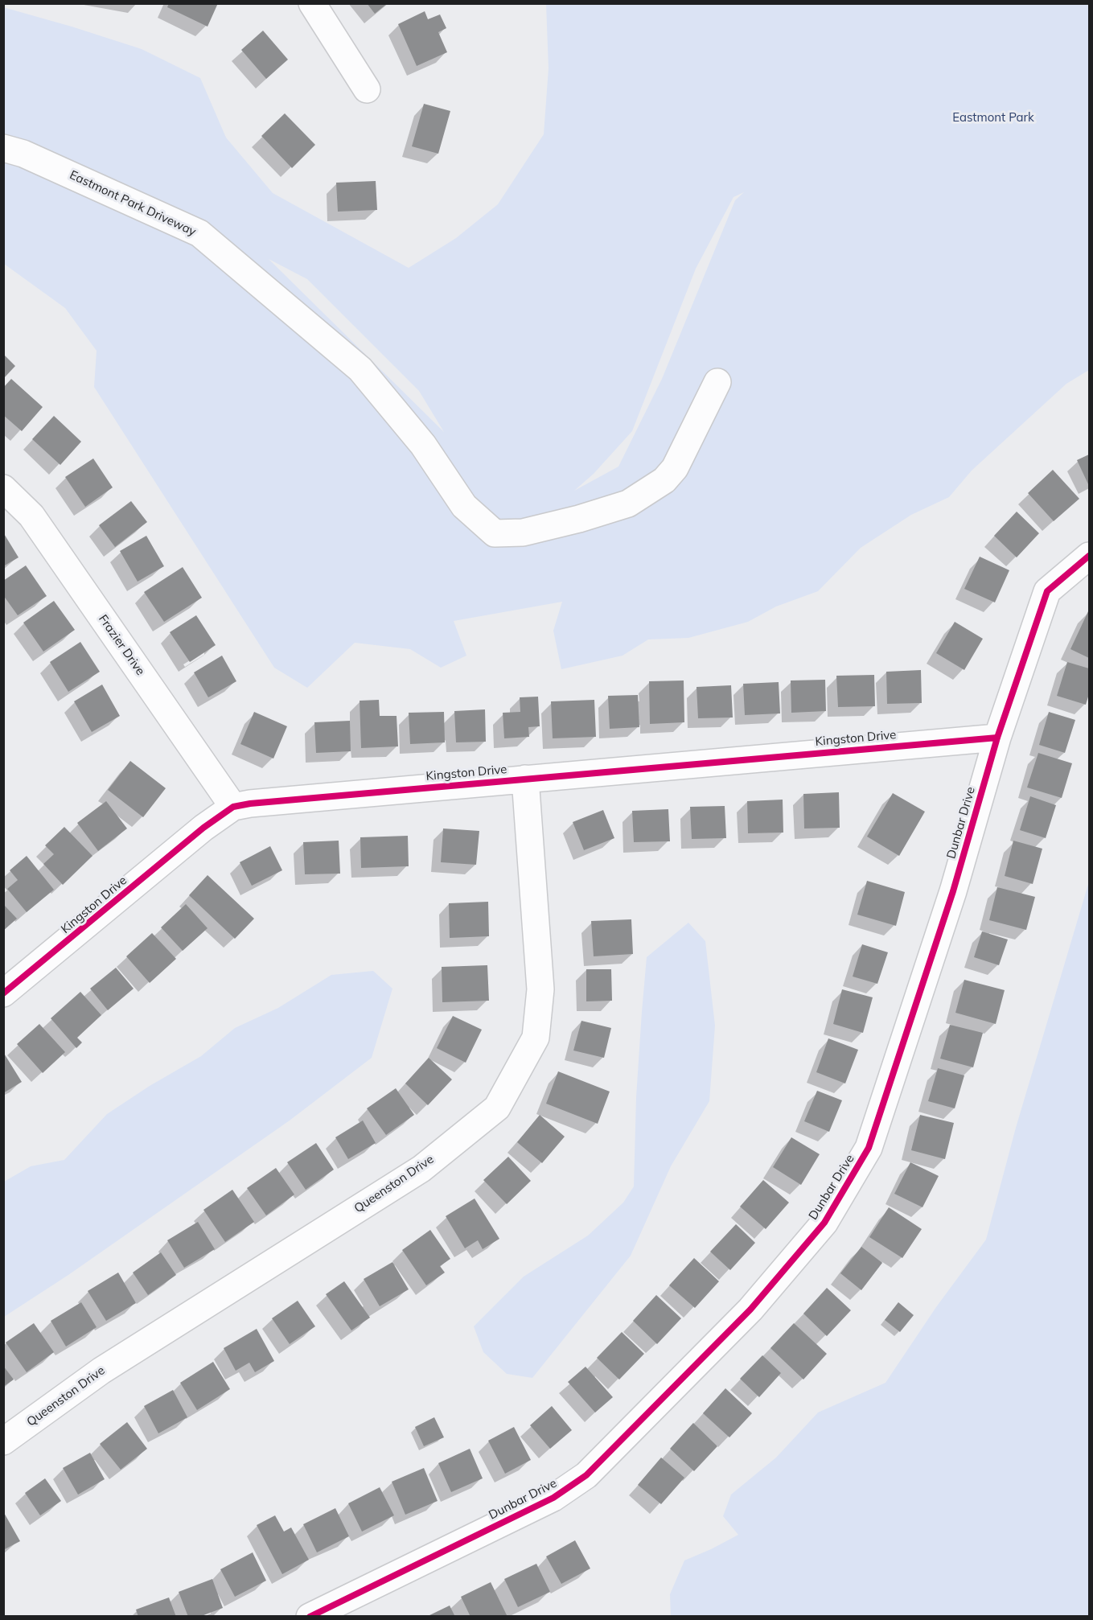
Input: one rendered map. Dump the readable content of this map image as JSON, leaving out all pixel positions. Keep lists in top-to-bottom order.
{
  "streets": {
    "street": [
      "Eastmont Park Driveway",
      "Frazier Drive",
      "Kingston Drive",
      "Dunbar Drive",
      "Queenston Drive"
    ]
  },
  "crossings": [
    ["Frazier Drive", "Kingston Drive"],
    ["Kingston Drive", "Dunbar Drive"],
    ["Kingston Drive", "Queenston Drive"]
  ],
  "parks": ["Eastmont Park"]
}
